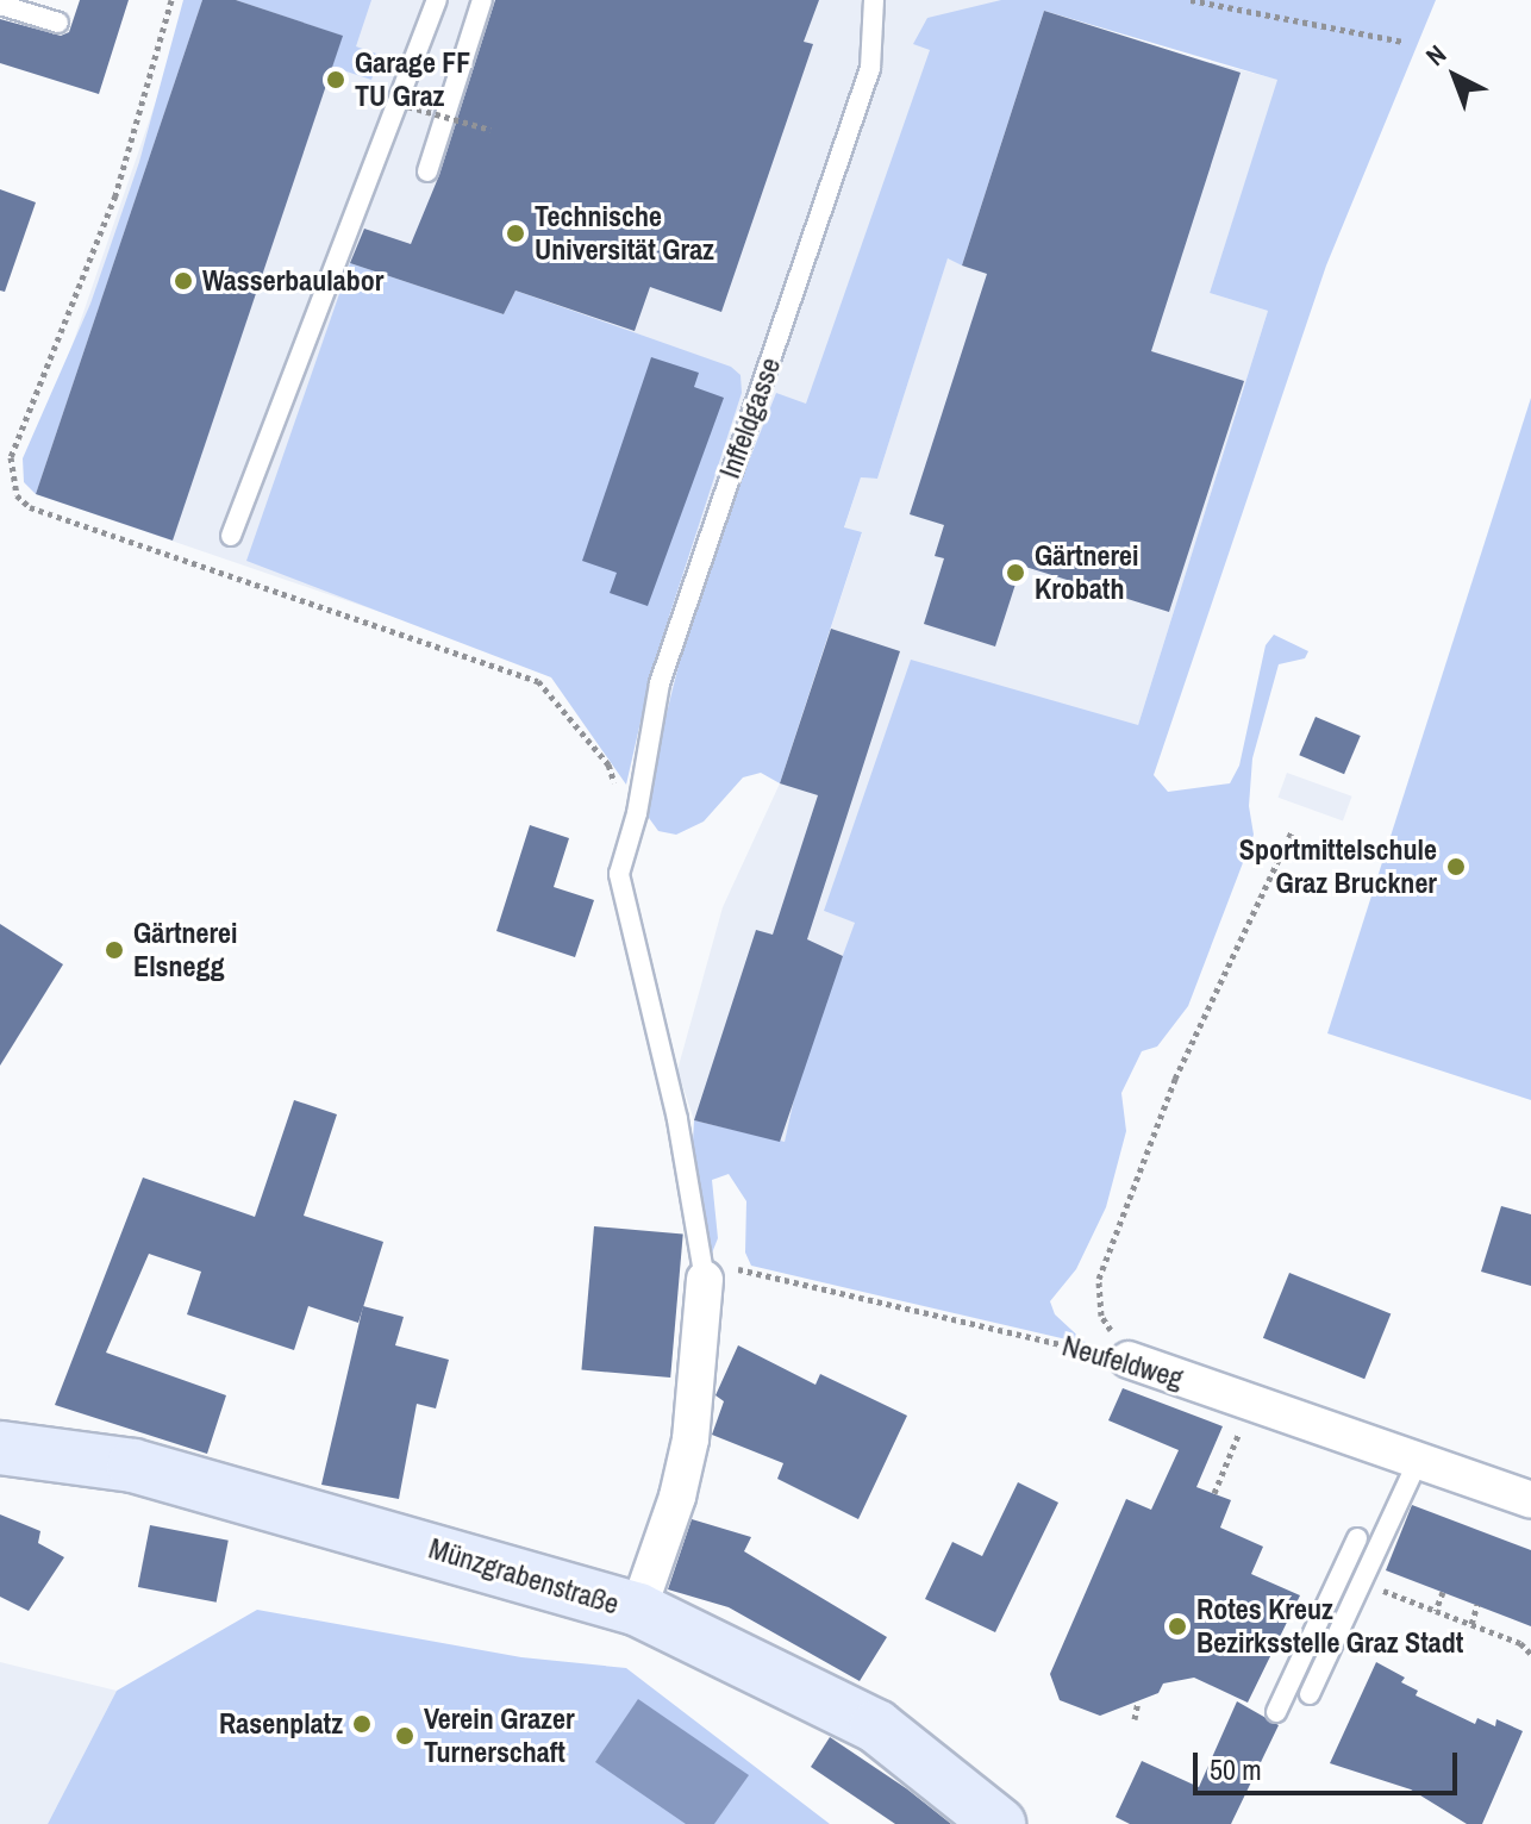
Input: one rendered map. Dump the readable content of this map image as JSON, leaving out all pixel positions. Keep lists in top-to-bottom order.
{
  "streets": {
    "main road": ["Münzgrabenstraße"],
    "street": ["Neufeldweg"],
    "lane": ["Inffeldgasse"]
  },
  "crossings": [
    ["Inffeldgasse", "Neufeldweg"]
  ],
  "places": [
    "Garage FF TU Graz",
    "Technische Universität Graz",
    "Wasserbaulabor",
    "Gärtnerei Krobath",
    "Sportmittelschule Graz Bruckner",
    "Gärtnerei Elsnegg",
    "Rotes Kreuz Bezirksstelle Graz Stadt",
    "Rasenplatz",
    "Verein Grazer Turnerschaft"
  ],
  "scale_bar": "50 m",
  "north": "top left"
}
